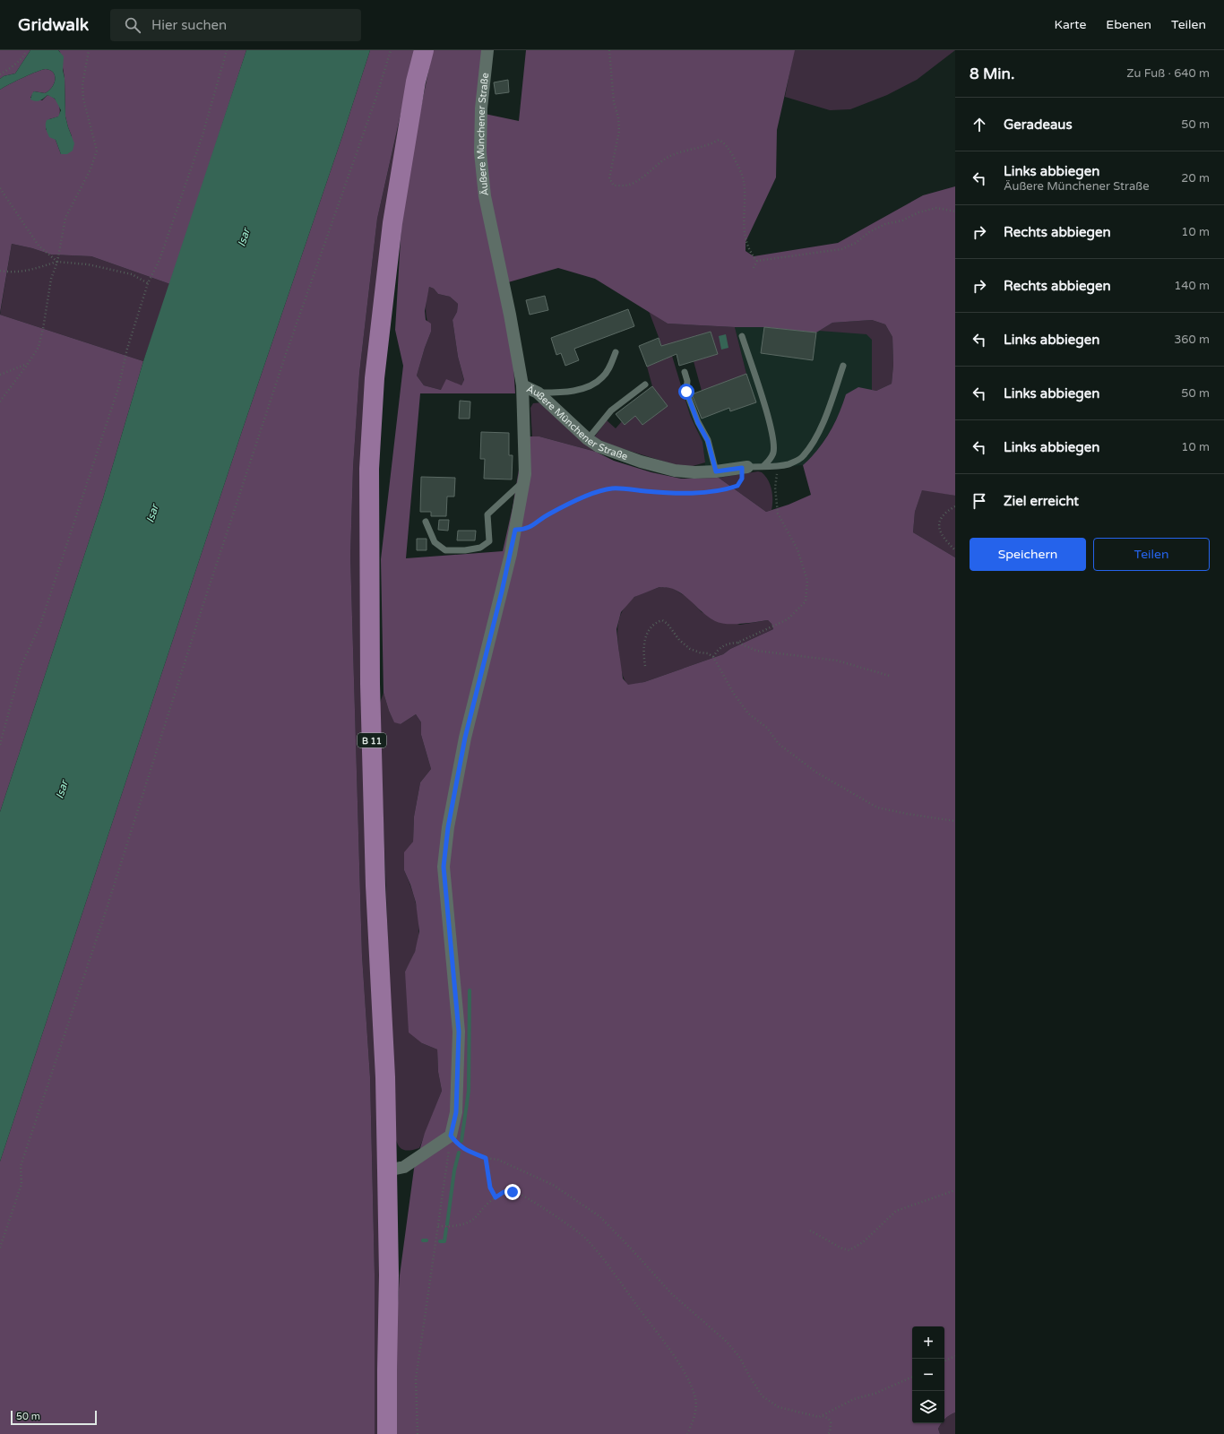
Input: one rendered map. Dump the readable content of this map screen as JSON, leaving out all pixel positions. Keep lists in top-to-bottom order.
{
  "streets": {
    "main road": ["B 11"],
    "street": ["Äußere Münchener Straße"]
  },
  "water": ["Isar"],
  "scale_bar": "50 m",
  "page": {
    "header": "Gridwalk",
    "search": "Hier suchen",
    "nav": ["Karte", "Ebenen", "Teilen"],
    "heading": ["8 Min.", "Zu Fuß · 640 m"],
    "list": [
      ["Geradeaus", "50 m"],
      ["Links abbiegen", "Äußere Münchener Straße", "20 m"],
      ["Rechts abbiegen", "10 m"],
      ["Rechts abbiegen", "140 m"],
      ["Links abbiegen", "360 m"],
      ["Links abbiegen", "50 m"],
      ["Links abbiegen", "10 m"],
      "Ziel erreicht"
    ],
    "buttons": ["Speichern", "Teilen"],
    "map_buttons": ["+", "−"],
    "scale": "50 m"
  }
}
